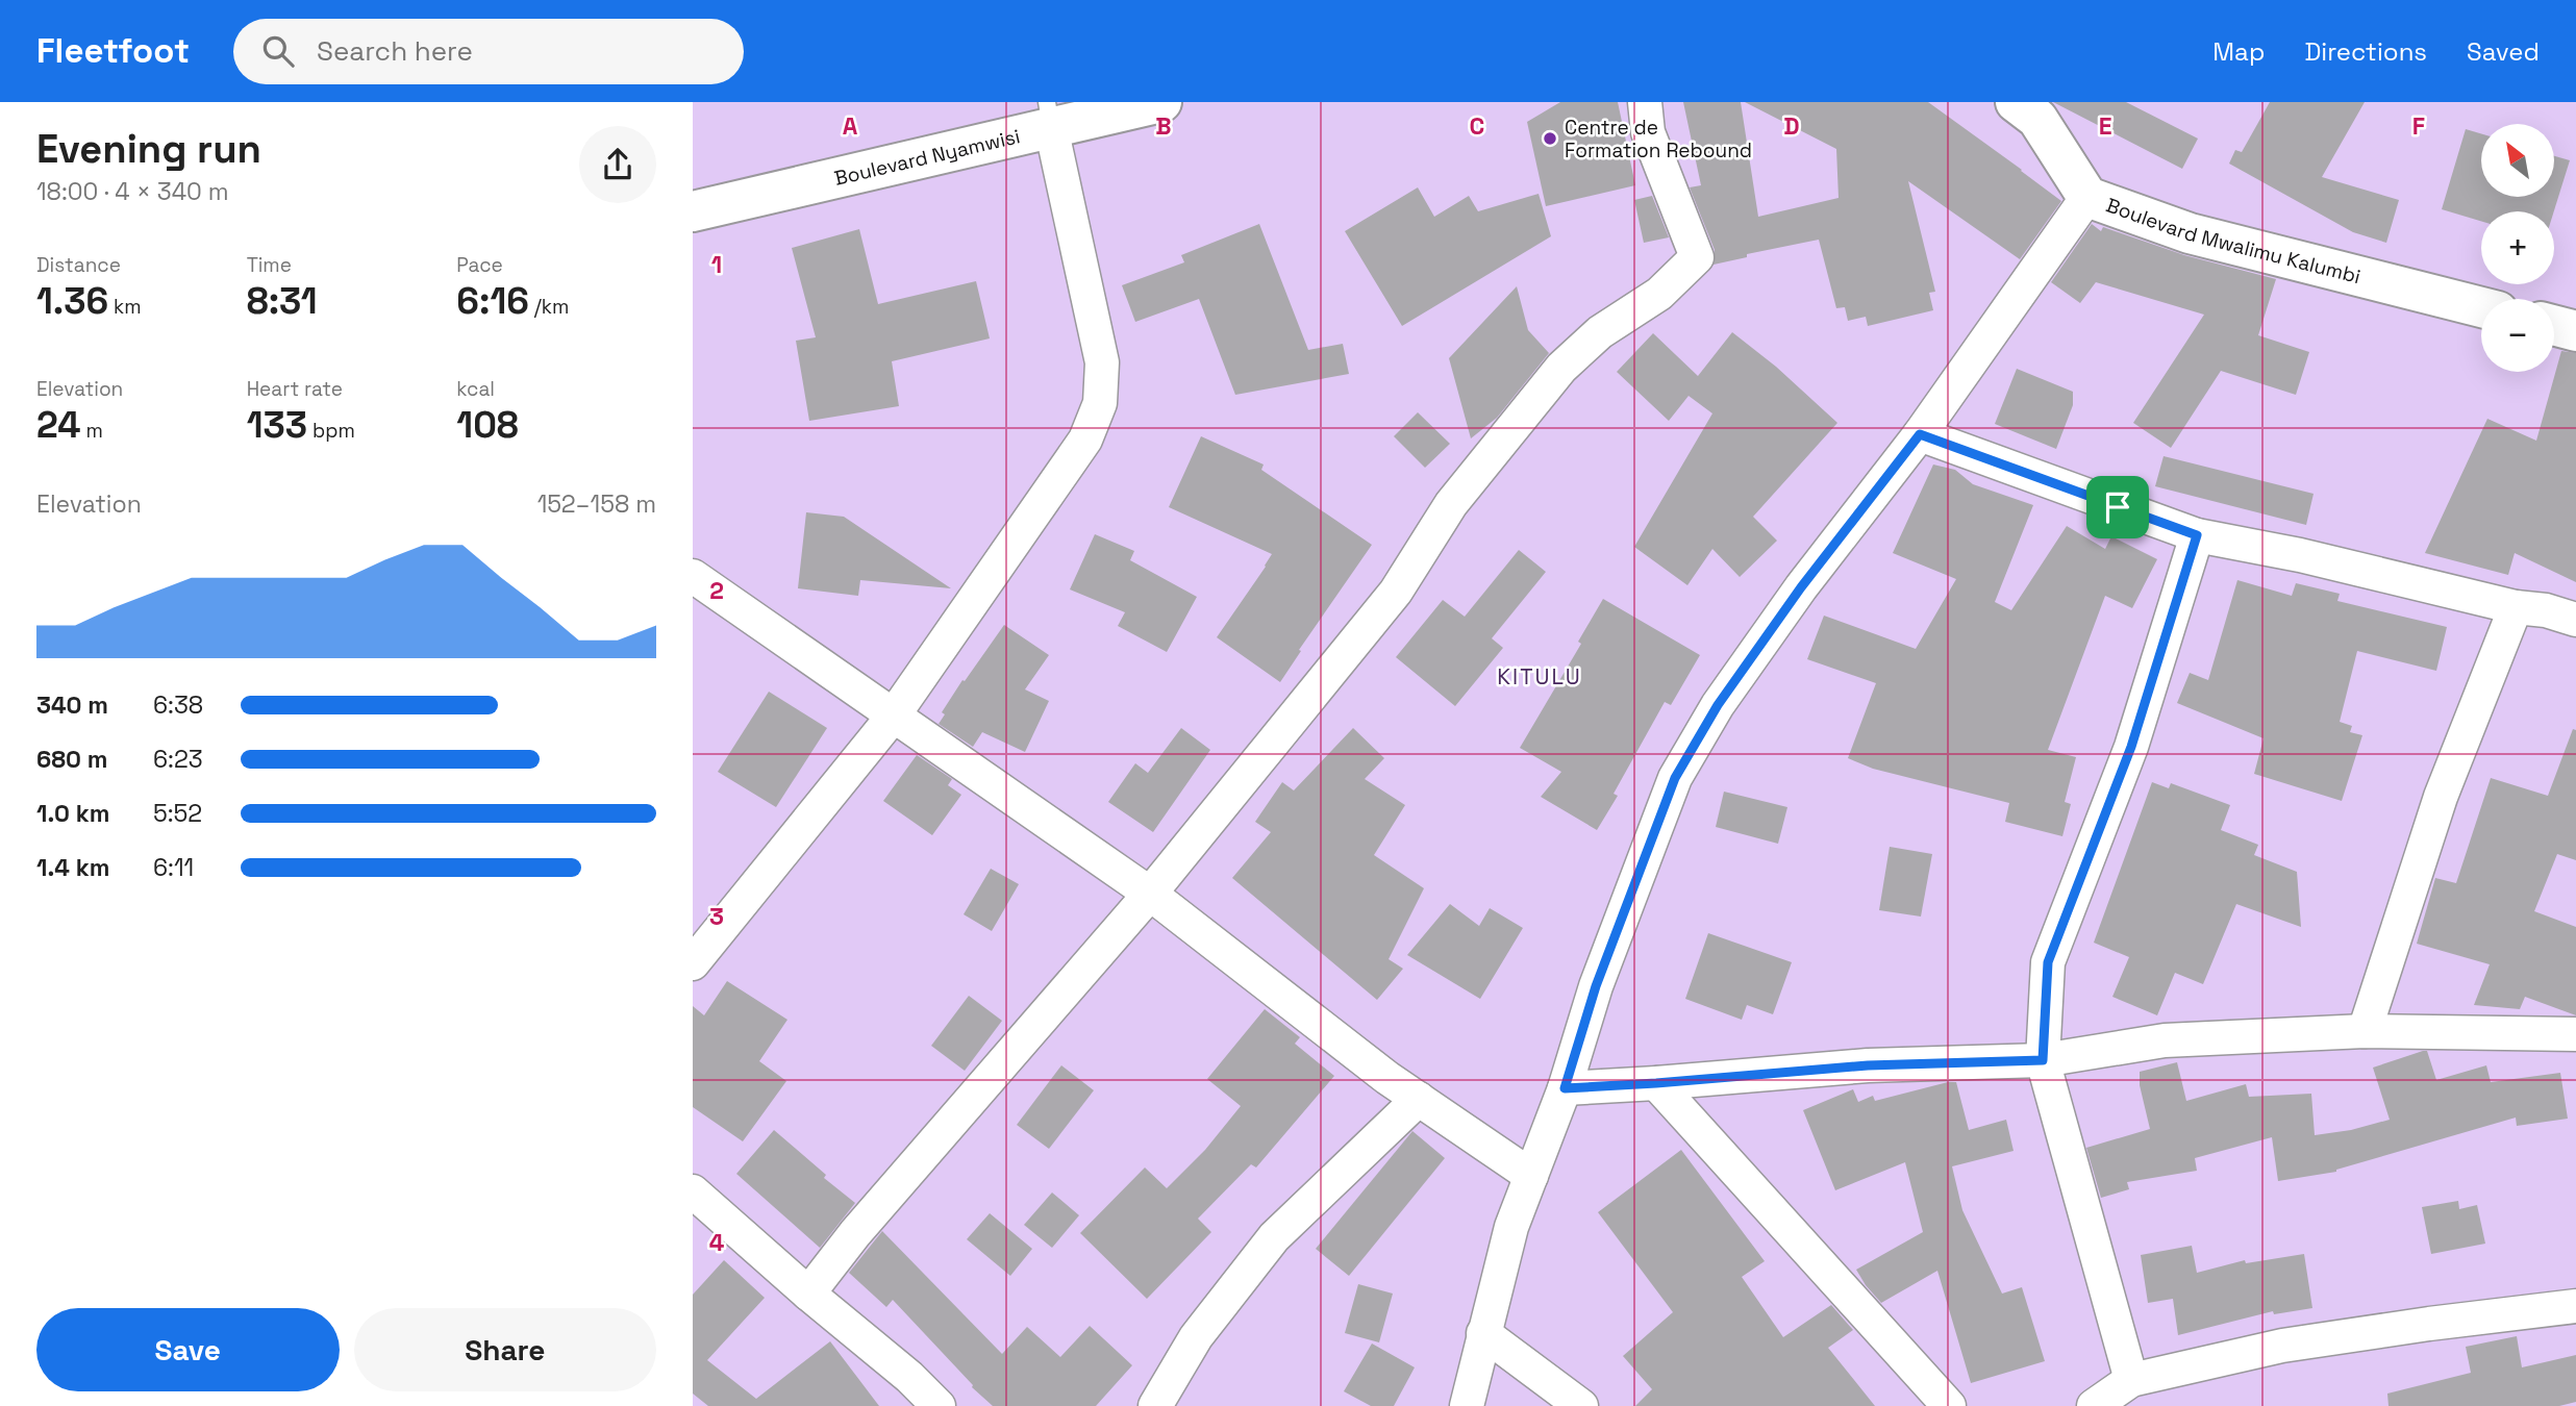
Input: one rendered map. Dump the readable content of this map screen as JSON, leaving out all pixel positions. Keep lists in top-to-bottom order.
{
  "streets": {
    "street": ["Boulevard Nyamwisi", "Boulevard Mwalimu Kalumbi"]
  },
  "districts": ["KITULU"],
  "places": ["Centre de Formation Rebound"],
  "north": "top left",
  "page": {
    "header": "Fleetfoot",
    "search": "Search here",
    "nav": ["Map", "Directions", "Saved"],
    "heading": ["Evening run", "18:00 · 4 × 340 m"],
    "map_buttons": ["+", "−"],
    "stats": [
      ["Distance", "1.36 km"],
      ["Time", "8:31"],
      ["Pace", "6:16 /km"],
      ["Elevation", "24 m"],
      ["Heart rate", "133 bpm"],
      ["kcal", "108"]
    ],
    "chart": ["Elevation", "152–158 m"],
    "list": [
      {
        "name": "340 m",
        "note": "6:38"
      },
      {
        "name": "680 m",
        "note": "6:23"
      },
      {
        "name": "1.0 km",
        "note": "5:52"
      },
      {
        "name": "1.4 km",
        "note": "6:11"
      }
    ],
    "buttons": ["Save", "Share"]
  },
  "grid": {
    "columns": [
      "A",
      "B",
      "C",
      "D",
      "E",
      "F"
    ],
    "rows": [
      "1",
      "2",
      "3",
      "4"
    ]
  }
}
